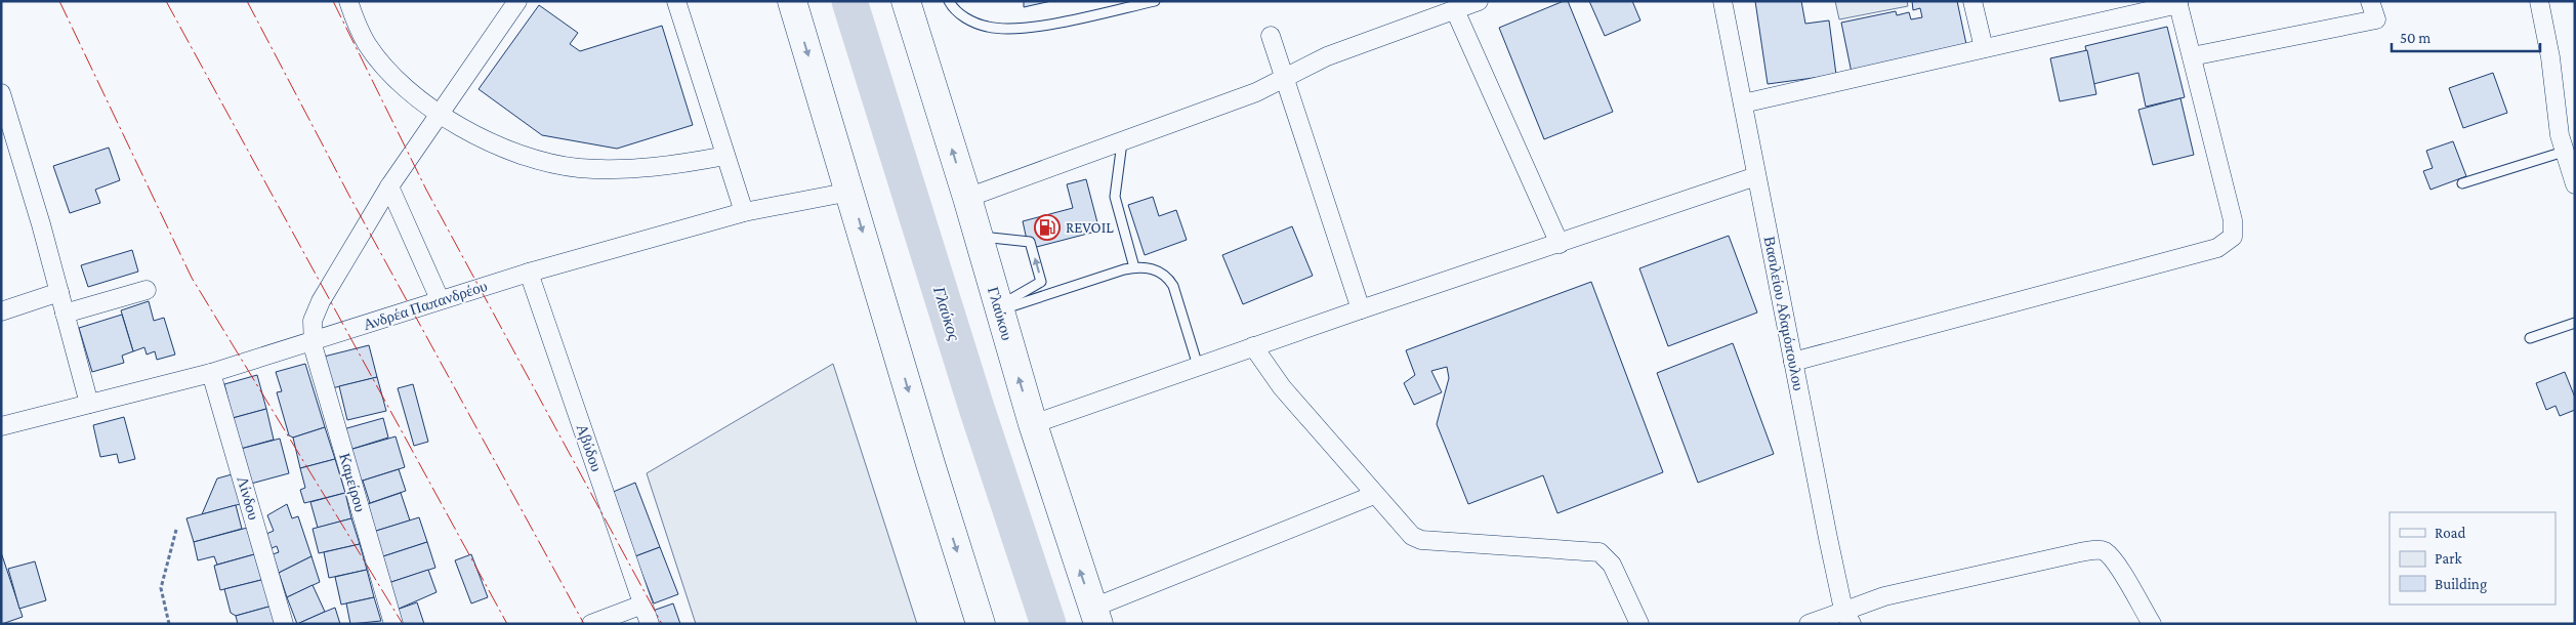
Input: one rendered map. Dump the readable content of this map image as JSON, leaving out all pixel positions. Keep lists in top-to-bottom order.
{
  "streets": {
    "main road": ["Γλαύκου"],
    "street": [
      "Ανδρέα Παπανδρέου",
      "Βασιλείου Αδαμόπουλου",
      "Αβύδου",
      "Καμείρου",
      "Λίνδου"
    ]
  },
  "crossings": [
    ["Ανδρέα Παπανδρέου", "Αβύδου"],
    ["Ανδρέα Παπανδρέου", "Καμείρου"],
    ["Ανδρέα Παπανδρέου", "Λίνδου"]
  ],
  "water": ["Γλαύκος"],
  "places": {
    "fuel station": ["REVOIL"]
  },
  "legend": ["Road", "Park", "Building"],
  "scale_bar": "50 m"
}
